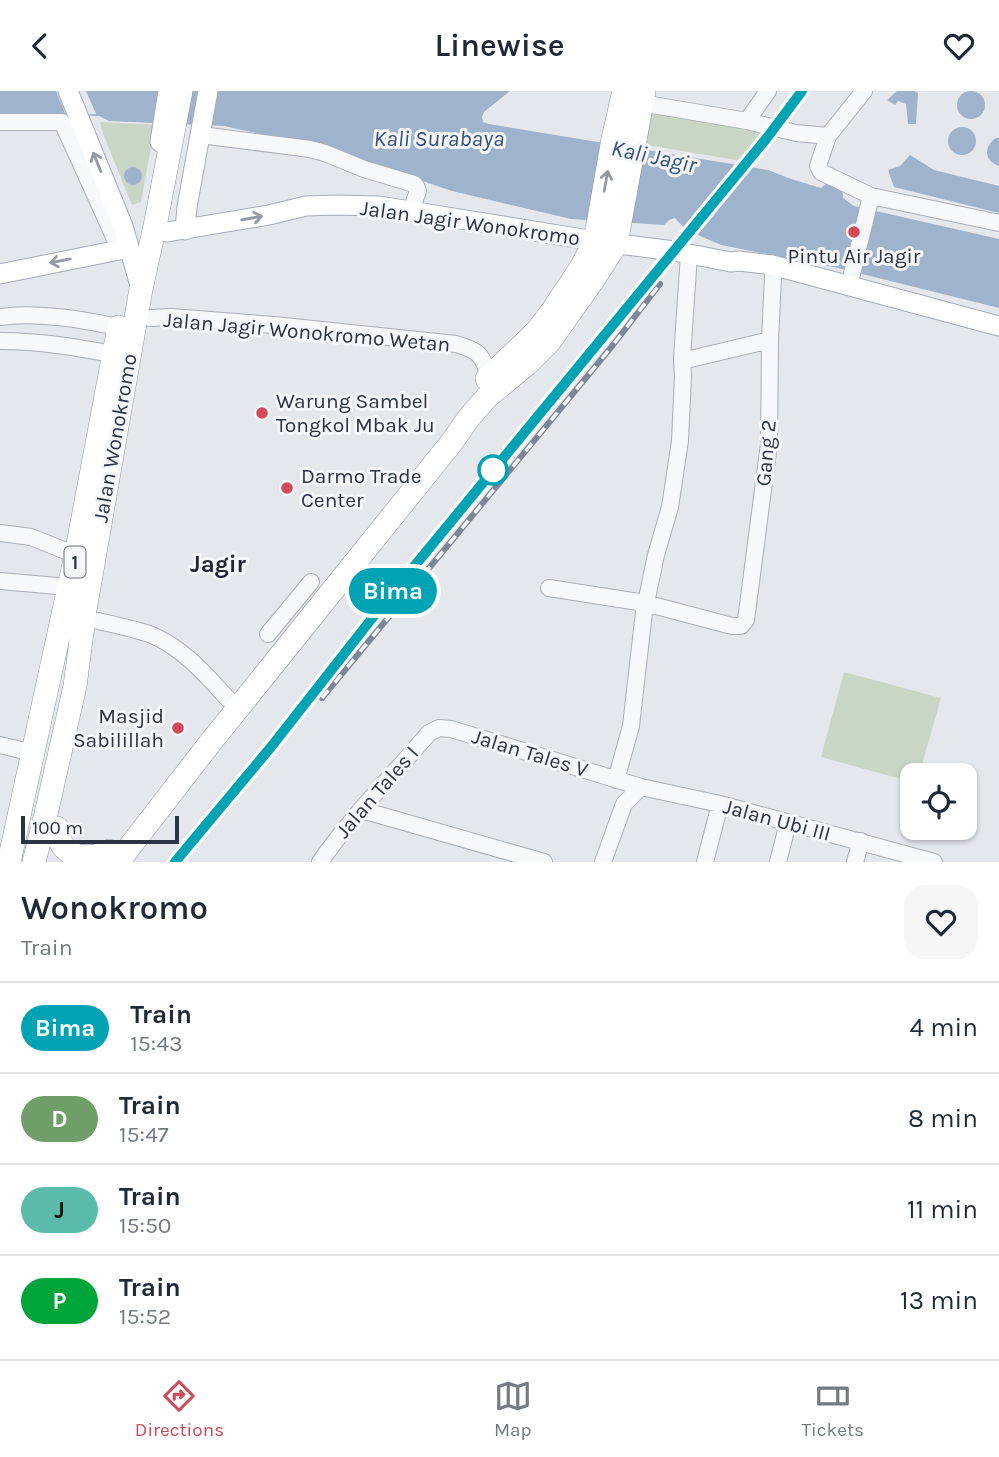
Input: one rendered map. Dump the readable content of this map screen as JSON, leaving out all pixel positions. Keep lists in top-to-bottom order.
{
  "streets": {
    "highway": ["Jalan Wonokromo", "1"],
    "main road": ["Jalan Jagir Wonokromo"],
    "street": [
      "Jalan Jagir Wonokromo Wetan",
      "Gang 2",
      "Jalan Tales V",
      "Jalan Tales I",
      "Jalan Ubi III"
    ]
  },
  "crossings": [
    ["Jalan Jagir Wonokromo", "Jalan Wonokromo"],
    ["Jalan Jagir Wonokromo", "Gang 2"],
    ["Jalan Jagir Wonokromo", "1"],
    ["Jalan Jagir Wonokromo Wetan", "Jalan Wonokromo"],
    ["Jalan Wonokromo", "1"],
    ["Jalan Tales V", "Jalan Tales I"],
    ["Jalan Tales V", "Jalan Ubi III"]
  ],
  "districts": ["Jagir"],
  "water": ["Kali Surabaya", "Kali Jagir"],
  "places": [
    "Pintu Air Jagir",
    "Warung Sambel Tongkol Mbak Ju",
    "Darmo Trade Center",
    "Masjid Sabilillah"
  ],
  "scale_bar": "100 m",
  "page": {
    "header": "Linewise",
    "on_map": "Bima",
    "scale": "100 m",
    "heading": ["Wonokromo", "Train"],
    "list": [
      {
        "mark": "Bima",
        "name": "Train",
        "note": "15:43",
        "value": "4 min"
      },
      {
        "mark": "D",
        "name": "Train",
        "note": "15:47",
        "value": "8 min"
      },
      {
        "mark": "J",
        "name": "Train",
        "note": "15:50",
        "value": "11 min"
      },
      {
        "mark": "P",
        "name": "Train",
        "note": "15:52",
        "value": "13 min"
      }
    ],
    "tabs": ["Directions", "Map", "Tickets"]
  }
}
